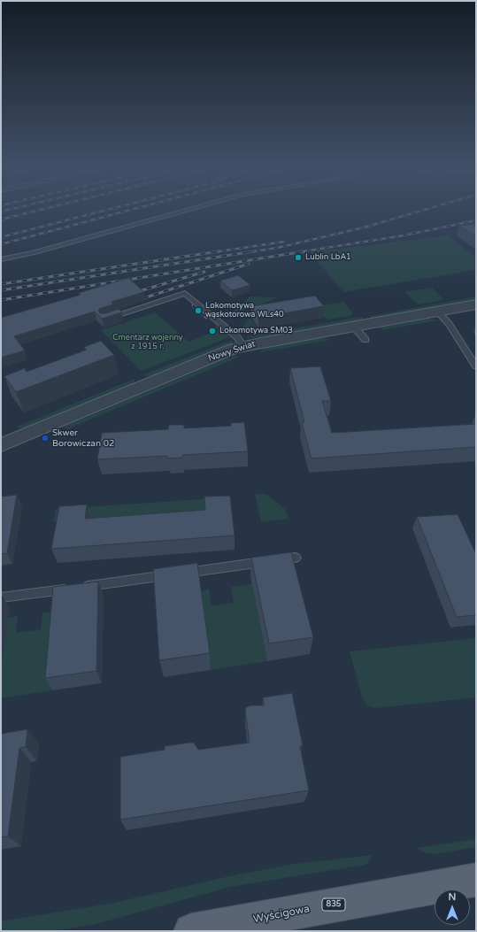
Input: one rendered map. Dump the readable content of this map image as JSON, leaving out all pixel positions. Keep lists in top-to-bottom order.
{
  "streets": {
    "main road": ["835", "Wyścigowa"],
    "street": ["Nowy Świat"]
  },
  "parks": ["Cmentarz wojenny z 1915 r."],
  "places": [
    "Lublin LbA1",
    "Lokomotywa wąskotorowa WLs40",
    "Lokomotywa SM03",
    "Skwer Borowiczan 02"
  ],
  "north": "top"
}
